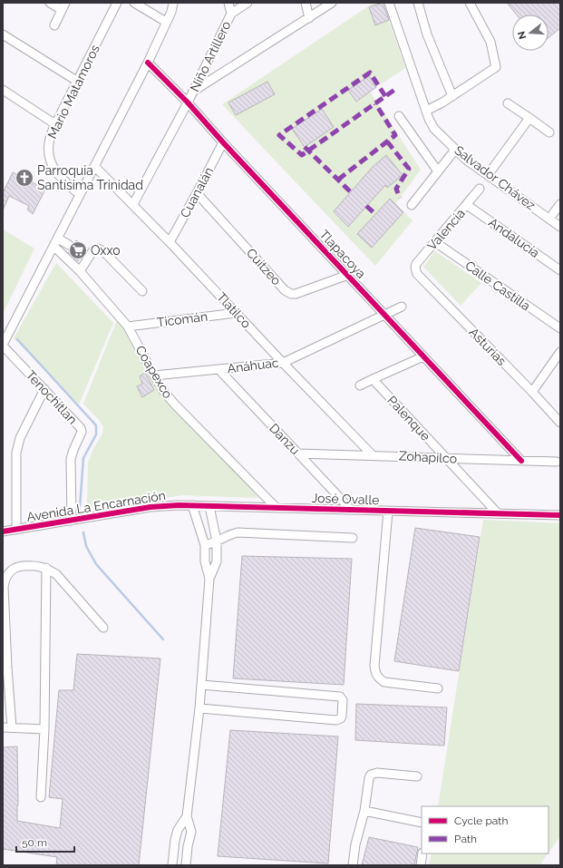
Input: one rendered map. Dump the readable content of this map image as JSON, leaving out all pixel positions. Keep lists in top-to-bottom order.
{
  "streets": {
    "street": [
      "Niño Artillero",
      "Mario Matamoros",
      "Salvador Chávez",
      "Cuanalán",
      "Valencia",
      "Andalucía",
      "Tlapacoya",
      "Cuitzeo",
      "Calle Castilla",
      "Tlatilco",
      "Ticomán",
      "Asturias",
      "Anáhuac",
      "Coapexco",
      "Tenochitlan",
      "Palenque",
      "Danzu",
      "Zohapilco",
      "José Ovalle",
      "Avenida La Encarnación"
    ]
  },
  "crossings": [
    ["Niño Artillero", "Tlapacoya"],
    ["Niño Artillero", "Tlatilco"],
    ["Cuanalán", "Tlapacoya"],
    ["Cuanalán", "Cuitzeo"],
    ["Cuanalán", "Tlatilco"],
    ["Valencia", "Andalucía"],
    ["Valencia", "Calle Castilla"],
    ["Valencia", "Asturias"],
    ["Tlapacoya", "Cuitzeo"],
    ["Tlapacoya", "Anáhuac"],
    ["Tlapacoya", "Zohapilco"],
    ["Tlatilco", "Ticomán"],
    ["Tlatilco", "Anáhuac"],
    ["Tlatilco", "Zohapilco"],
    ["Ticomán", "Coapexco"],
    ["Anáhuac", "Coapexco"],
    ["Anáhuac", "Danzu"],
    ["Coapexco", "José Ovalle"],
    ["Tenochitlan", "Avenida La Encarnación"],
    ["Palenque", "Zohapilco"],
    ["Palenque", "José Ovalle"],
    ["Danzu", "Zohapilco"],
    ["Danzu", "José Ovalle"],
    ["José Ovalle", "Avenida La Encarnación"]
  ],
  "places": {
    "church": ["Parroquia Santísima Trinidad"],
    "supermarket": ["Oxxo"]
  },
  "legend": ["Cycle path", "Path"],
  "scale_bar": "50 m",
  "north": "left"
}
